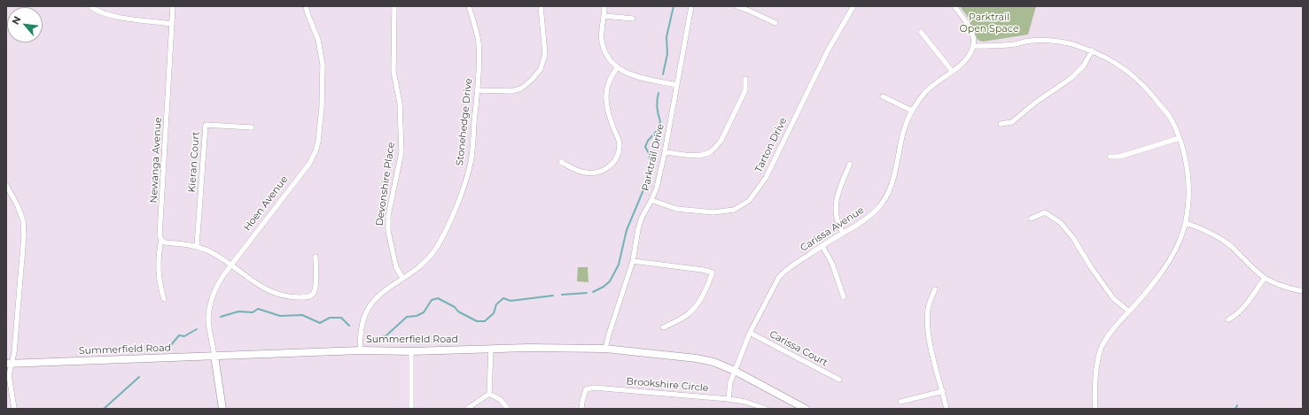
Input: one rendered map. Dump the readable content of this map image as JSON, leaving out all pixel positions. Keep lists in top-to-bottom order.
{
  "streets": {
    "street": [
      "Stonehedge Drive",
      "Tarton Drive",
      "Parktrail Drive",
      "Newanga Avenue",
      "Kieran Court",
      "Devonshire Place",
      "Hoen Avenue",
      "Carissa Avenue",
      "Summerfield Road",
      "Carissa Court",
      "Brookshire Circle"
    ]
  },
  "crossings": [
    ["Stonehedge Drive", "Devonshire Place"],
    ["Stonehedge Drive", "Summerfield Road"],
    ["Tarton Drive", "Parktrail Drive"],
    ["Parktrail Drive", "Summerfield Road"],
    ["Hoen Avenue", "Summerfield Road"],
    ["Carissa Avenue", "Summerfield Road"],
    ["Carissa Avenue", "Carissa Court"],
    ["Carissa Avenue", "Brookshire Circle"]
  ],
  "parks": ["Parktrail Open Space"],
  "north": "top left"
}
